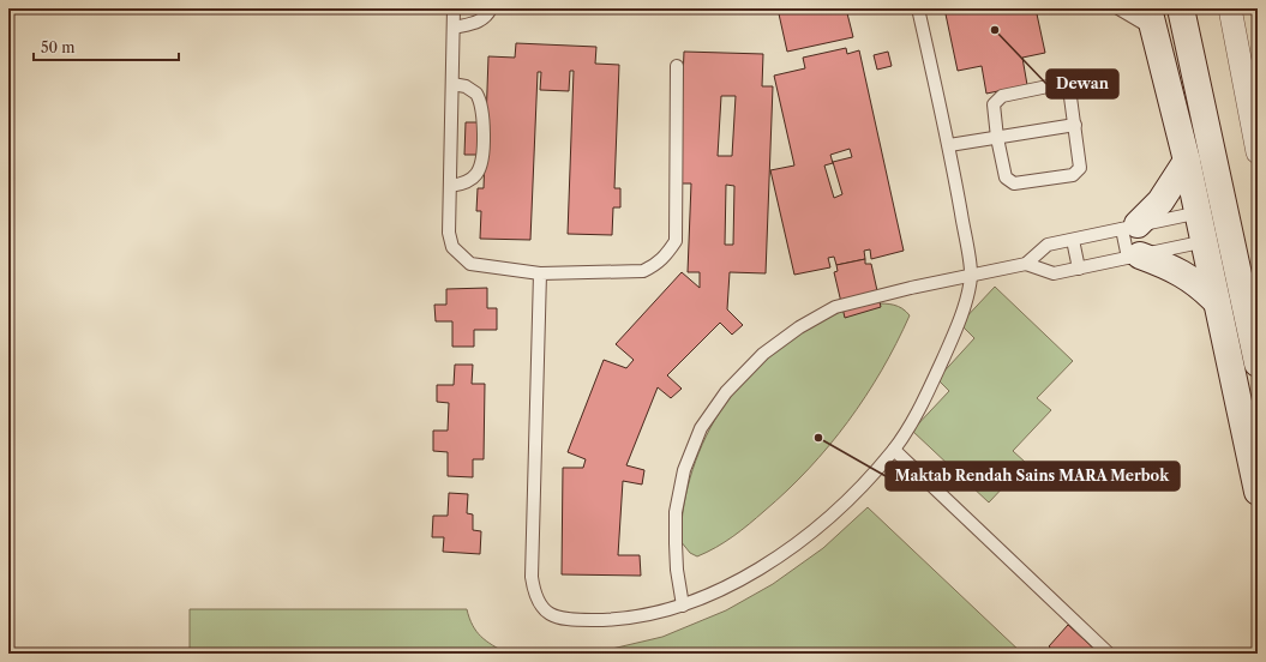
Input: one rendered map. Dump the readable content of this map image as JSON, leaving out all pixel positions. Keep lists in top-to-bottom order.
{
  "places": ["Dewan", "Maktab Rendah Sains MARA Merbok"],
  "scale_bar": "50 m"
}
